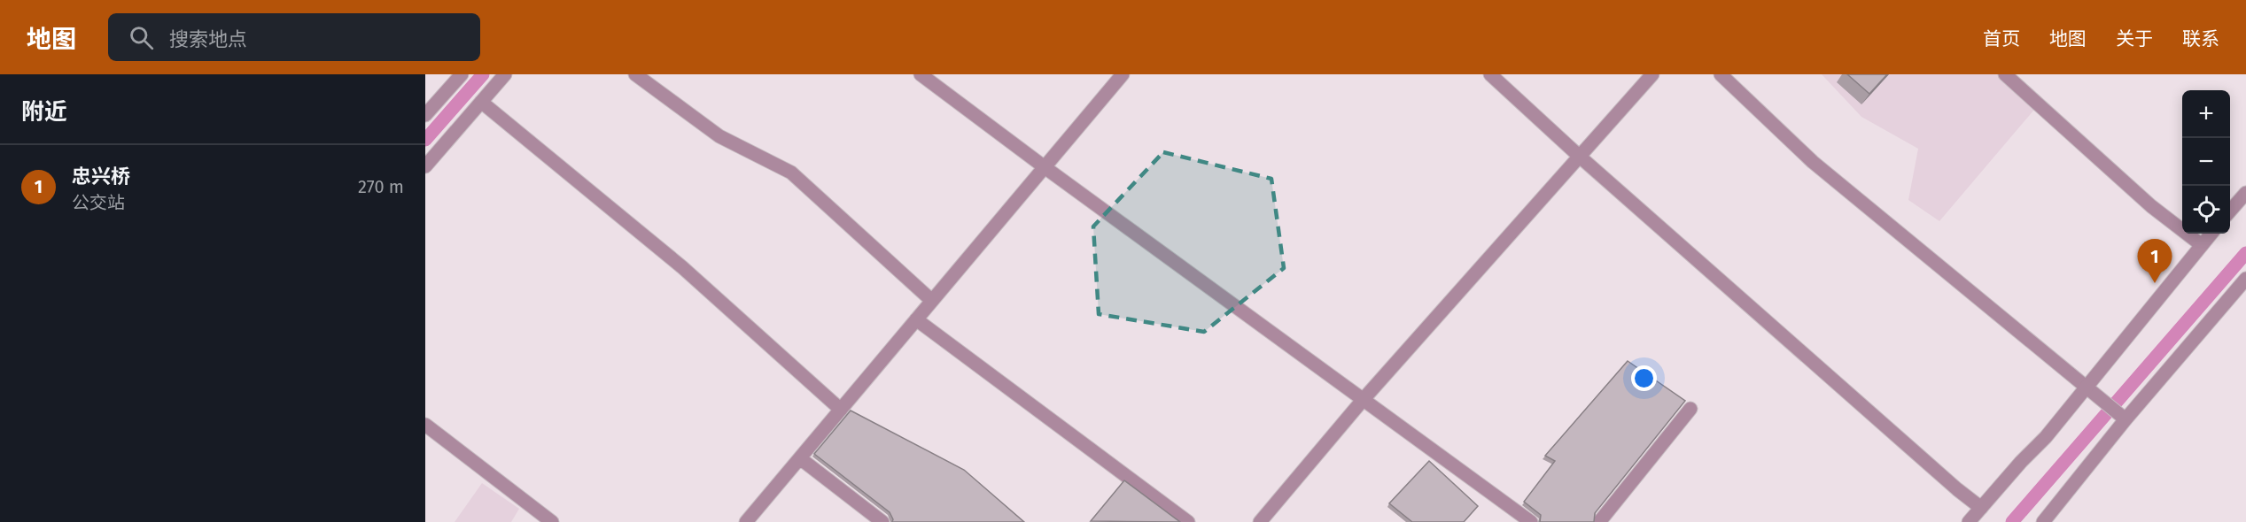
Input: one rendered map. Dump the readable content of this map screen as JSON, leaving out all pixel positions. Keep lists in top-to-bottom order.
{
  "page": {
    "header": "地图",
    "search": "搜索地点",
    "nav": [
      "首页",
      "地图",
      "关于",
      "联系"
    ],
    "heading": "附近",
    "map_buttons": ["+", "−"],
    "list": [
      {
        "mark": "1",
        "name": "忠兴桥",
        "note": "公交站",
        "value": "270 m"
      }
    ],
    "pins": "1"
  }
}
